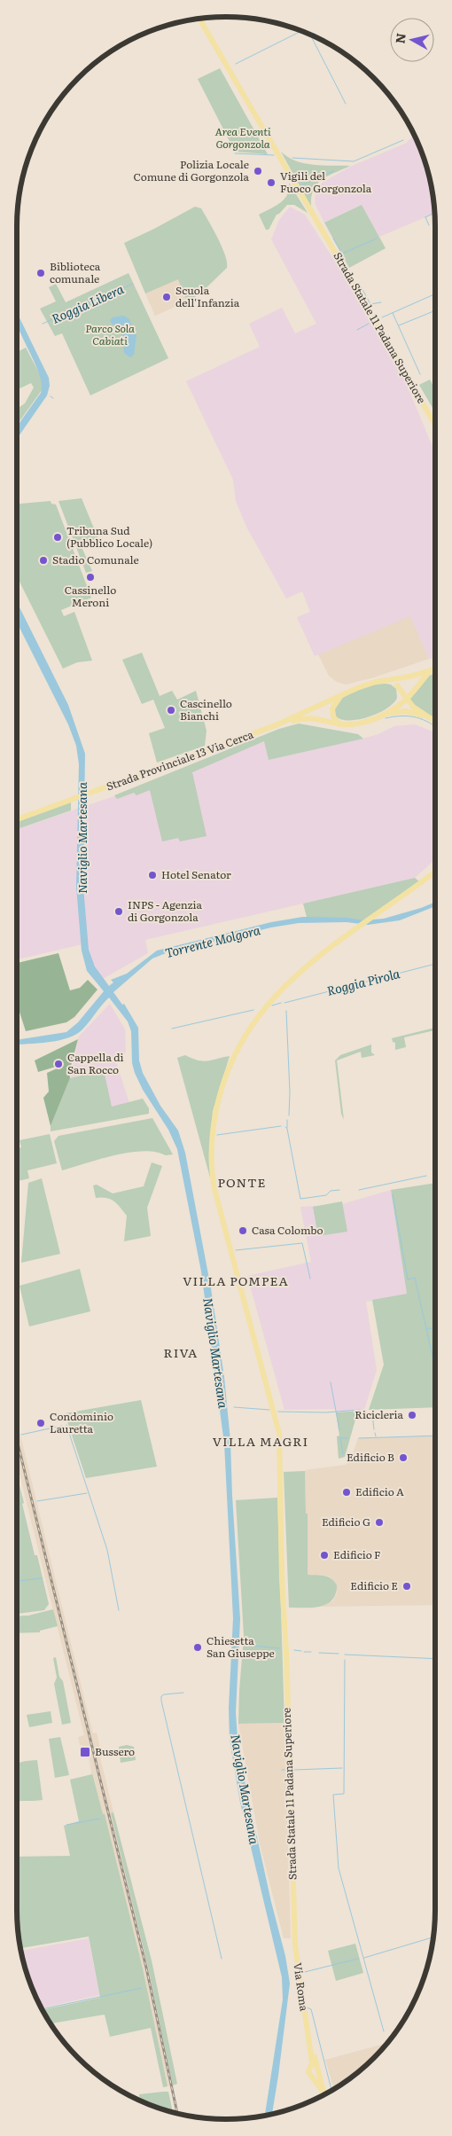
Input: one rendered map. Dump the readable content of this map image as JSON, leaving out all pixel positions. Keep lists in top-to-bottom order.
{
  "streets": {
    "main road": ["Strada Statale 11 Padana Superiore", "Strada Provinciale 13 Via Cerca", "Via Roma"]
  },
  "crossings": [
    ["Strada Statale 11 Padana Superiore", "Via Roma"]
  ],
  "districts": [
    "PONTE",
    "VILLA POMPEA",
    "RIVA",
    "VILLA MAGRI"
  ],
  "water": [
    "Roggia Libera",
    "Naviglio Martesana",
    "Torrente Molgora",
    "Roggia Pirola"
  ],
  "parks": ["Area Eventi Gorgonzola", "Parco Sola Cabiati"],
  "places": {
    "other": [
      "Polizia Locale Comune di Gorgonzola",
      "Vigili del Fuoco Gorgonzola",
      "Biblioteca comunale",
      "Scuola dell'Infanzia",
      "Tribuna Sud (Pubblico Locale)",
      "Stadio Comunale",
      "Cassinello Meroni",
      "Cascinello Bianchi",
      "Hotel Senator",
      "INPS - Agenzia di Gorgonzola",
      "Cappella di San Rocco",
      "Casa Colombo",
      "Ricicleria",
      "Condominio Lauretta",
      "Edificio B",
      "Edificio A",
      "Edificio G",
      "Edificio F",
      "Edificio E",
      "Chiesetta San Giuseppe"
    ],
    "transit": ["Bussero"]
  },
  "north": "left"
}
